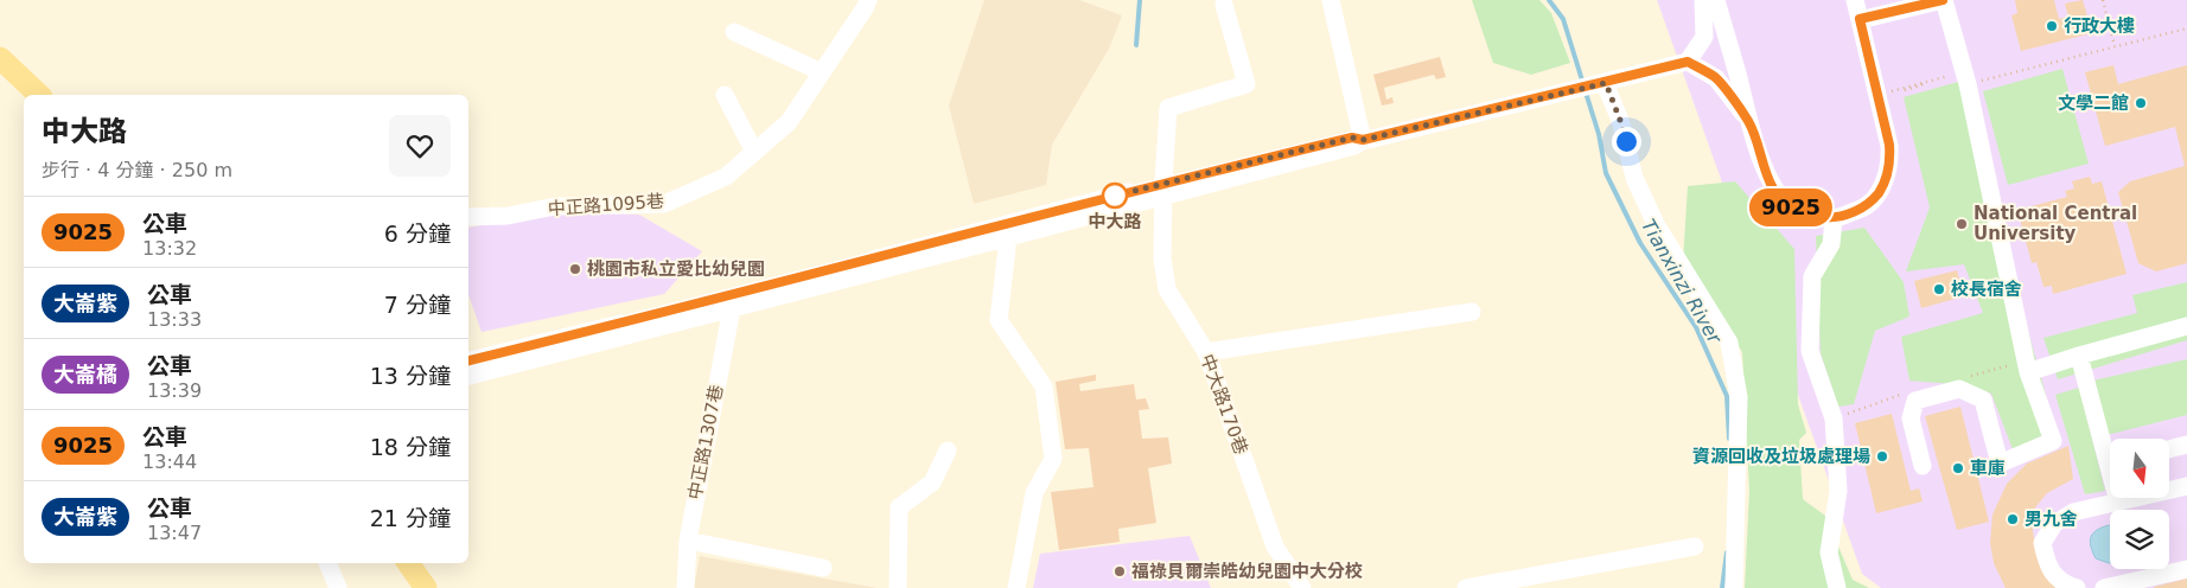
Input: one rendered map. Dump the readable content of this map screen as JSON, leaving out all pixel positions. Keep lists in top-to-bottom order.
{
  "streets": {
    "street": ["中正路1095巷", "中大路170巷", "中正路1307巷"]
  },
  "water": ["Tianxinzi River"],
  "places": [
    "行政大樓",
    "文學二館",
    "中大路",
    "National Central University",
    "桃園市私立愛比幼兒園",
    "校長宿舍",
    "資源回收及垃圾處理場",
    "車庫",
    "男九舍",
    "福祿貝爾崇皓幼兒園中大分校"
  ],
  "lines": ["bus line 9025"],
  "north": "bottom",
  "page": {
    "on_map": "9025",
    "heading": ["中大路", "步行 · 4 分鐘 · 250 m"],
    "list": [
      {
        "mark": "9025",
        "name": "公車",
        "note": "13:32",
        "value": "6 分鐘"
      },
      {
        "mark": "大崙紫",
        "name": "公車",
        "note": "13:33",
        "value": "7 分鐘"
      },
      {
        "mark": "大崙橘",
        "name": "公車",
        "note": "13:39",
        "value": "13 分鐘"
      },
      {
        "mark": "9025",
        "name": "公車",
        "note": "13:44",
        "value": "18 分鐘"
      },
      {
        "mark": "大崙紫",
        "name": "公車",
        "note": "13:47",
        "value": "21 分鐘"
      }
    ]
  }
}
